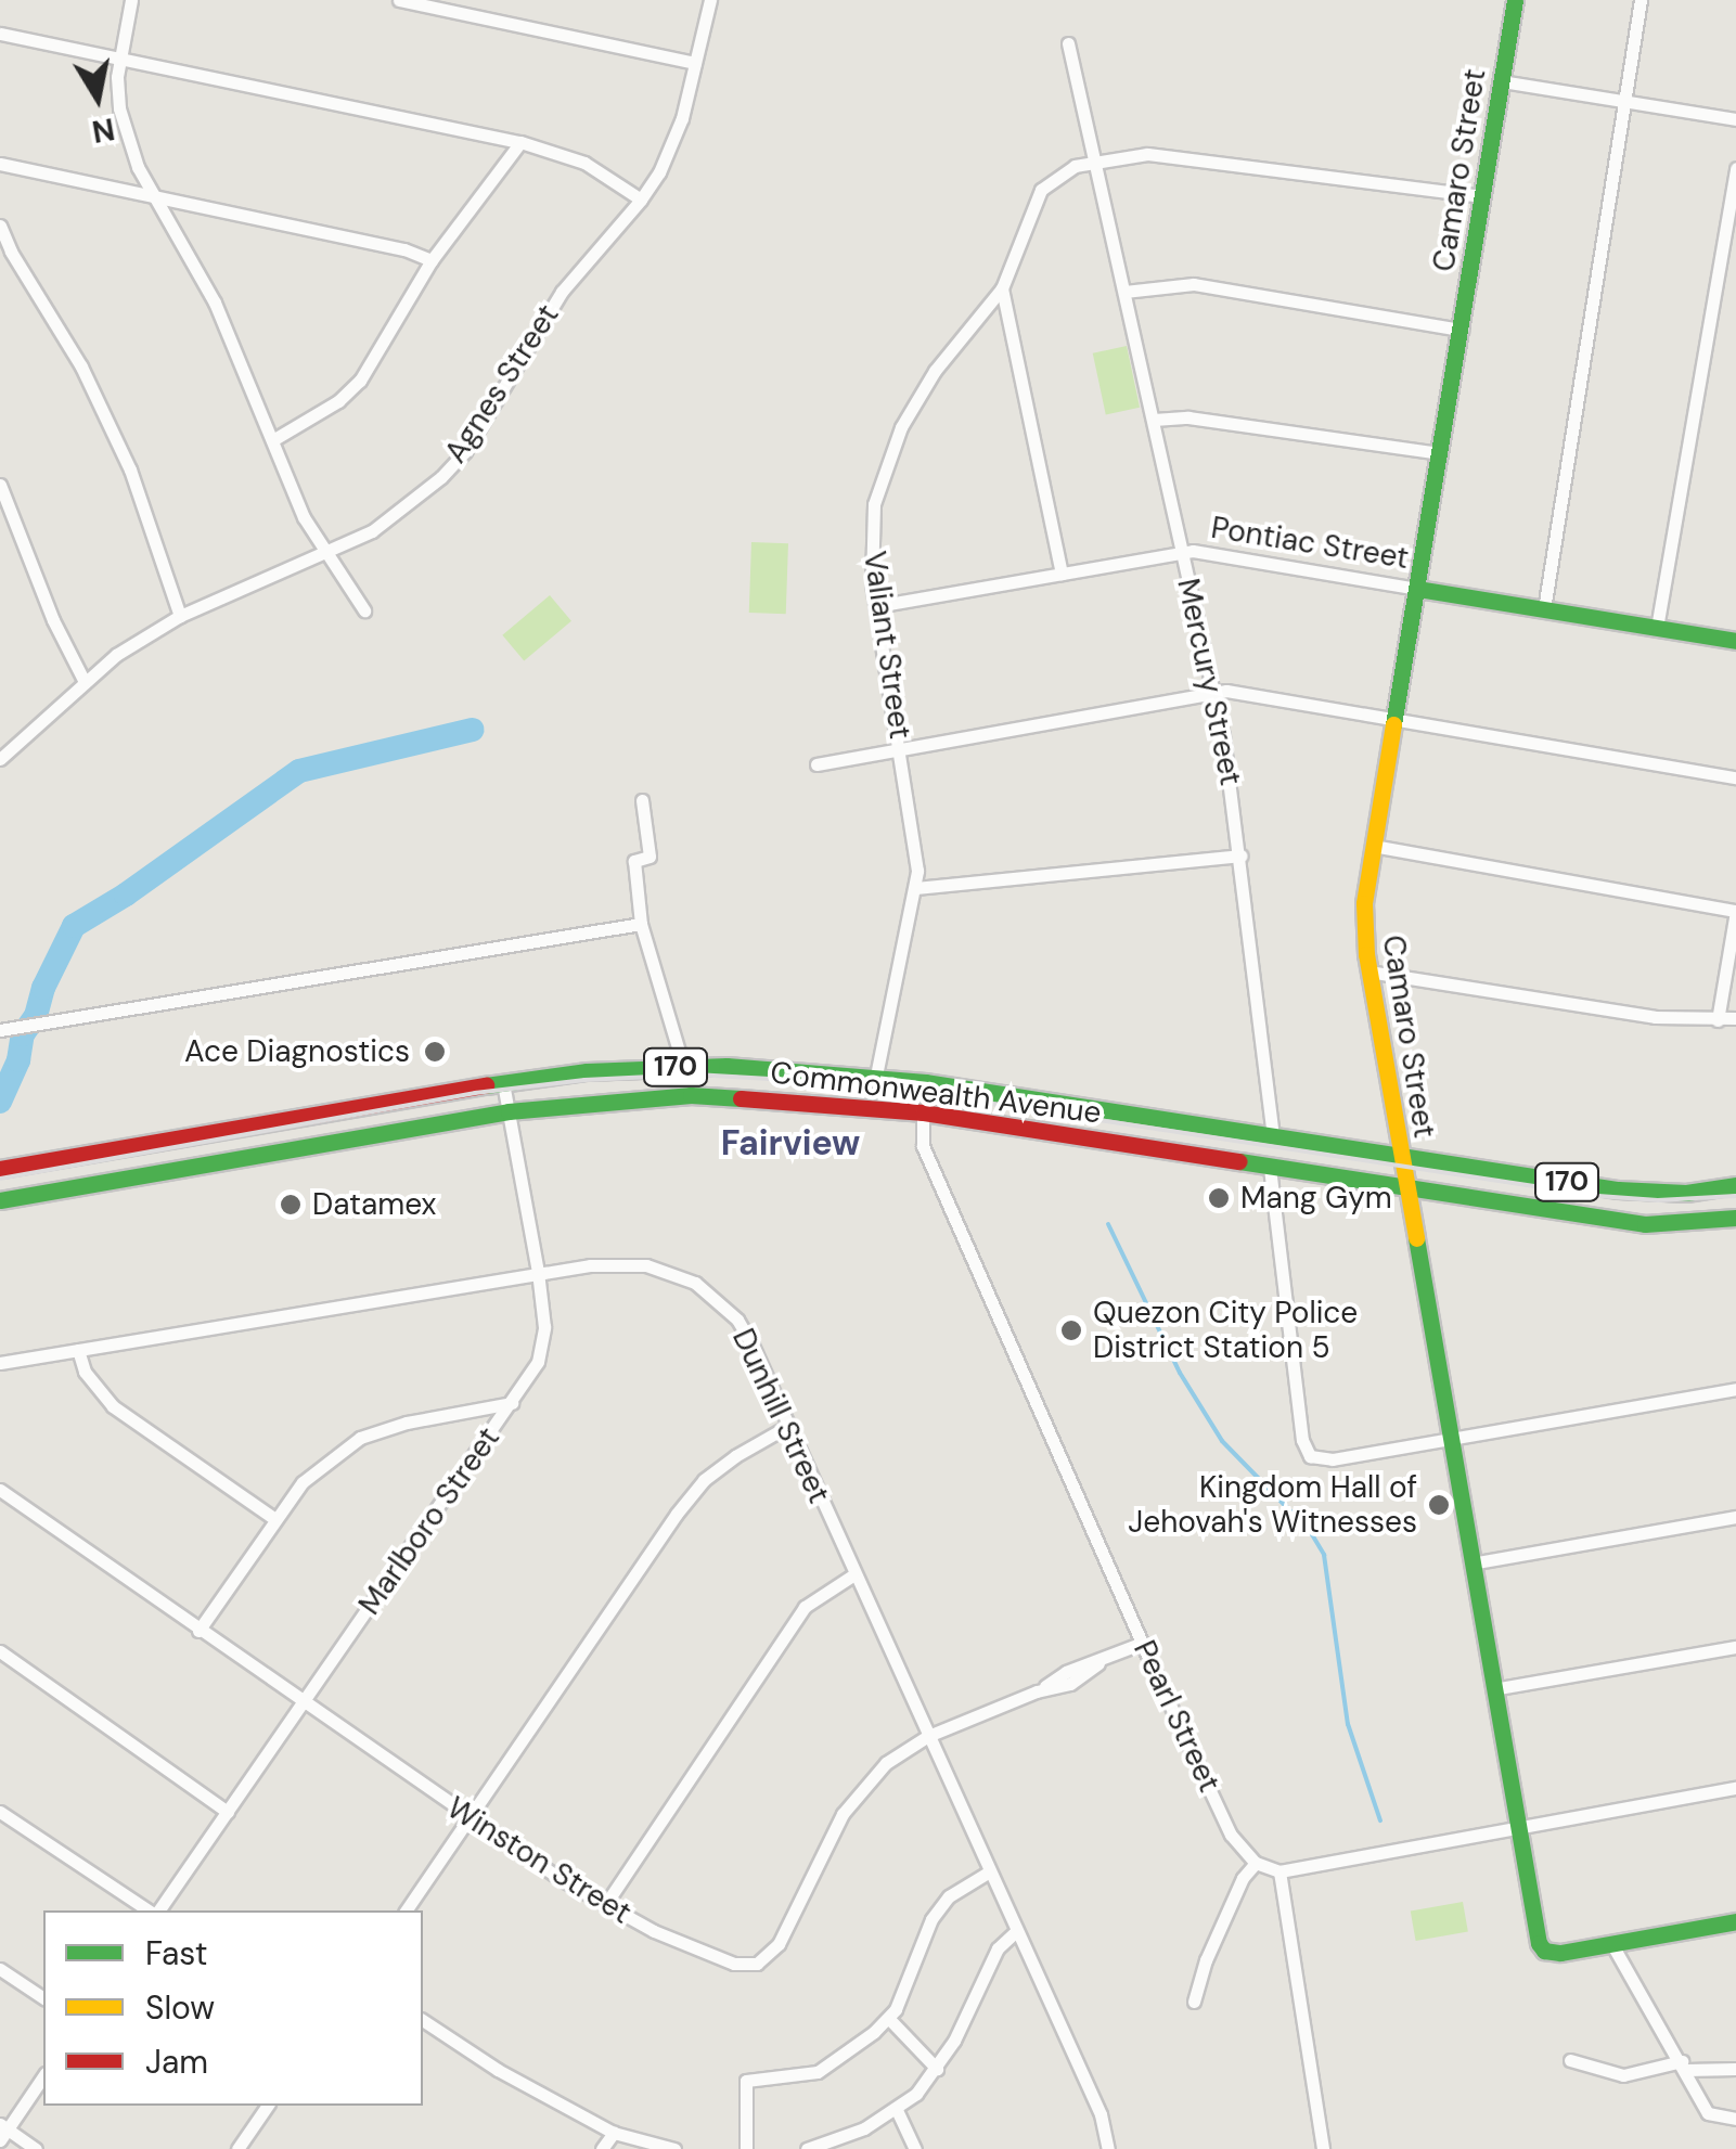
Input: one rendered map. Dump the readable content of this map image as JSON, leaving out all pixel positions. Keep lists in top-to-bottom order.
{
  "streets": {
    "main road": [
      "Camaro Street",
      "Pontiac Street",
      "170",
      "Commonwealth Avenue"
    ],
    "street": [
      "Agnes Street",
      "Valiant Street",
      "Mercury Street",
      "Dunhill Street",
      "Marlboro Street",
      "Pearl Street",
      "Winston Street"
    ]
  },
  "crossings": [
    ["Camaro Street", "Pontiac Street"],
    ["Camaro Street", "Valiant Street"],
    ["Camaro Street", "Commonwealth Avenue"],
    ["Pontiac Street", "Valiant Street"],
    ["Pontiac Street", "Mercury Street"],
    ["Valiant Street", "Mercury Street"],
    ["Valiant Street", "Commonwealth Avenue"],
    ["Mercury Street", "Commonwealth Avenue"],
    ["Commonwealth Avenue", "Marlboro Street"],
    ["Commonwealth Avenue", "Pearl Street"],
    ["Dunhill Street", "Marlboro Street"],
    ["Dunhill Street", "Winston Street"],
    ["Marlboro Street", "Winston Street"],
    ["Pearl Street", "Winston Street"]
  ],
  "districts": ["Fairview"],
  "places": [
    "Ace Diagnostics",
    "Mang Gym",
    "Datamex",
    "Quezon City Police District Station 5",
    "Kingdom Hall of Jehovah's Witnesses"
  ],
  "legend": ["Fast", "Slow", "Jam"],
  "north": "bottom"
}
